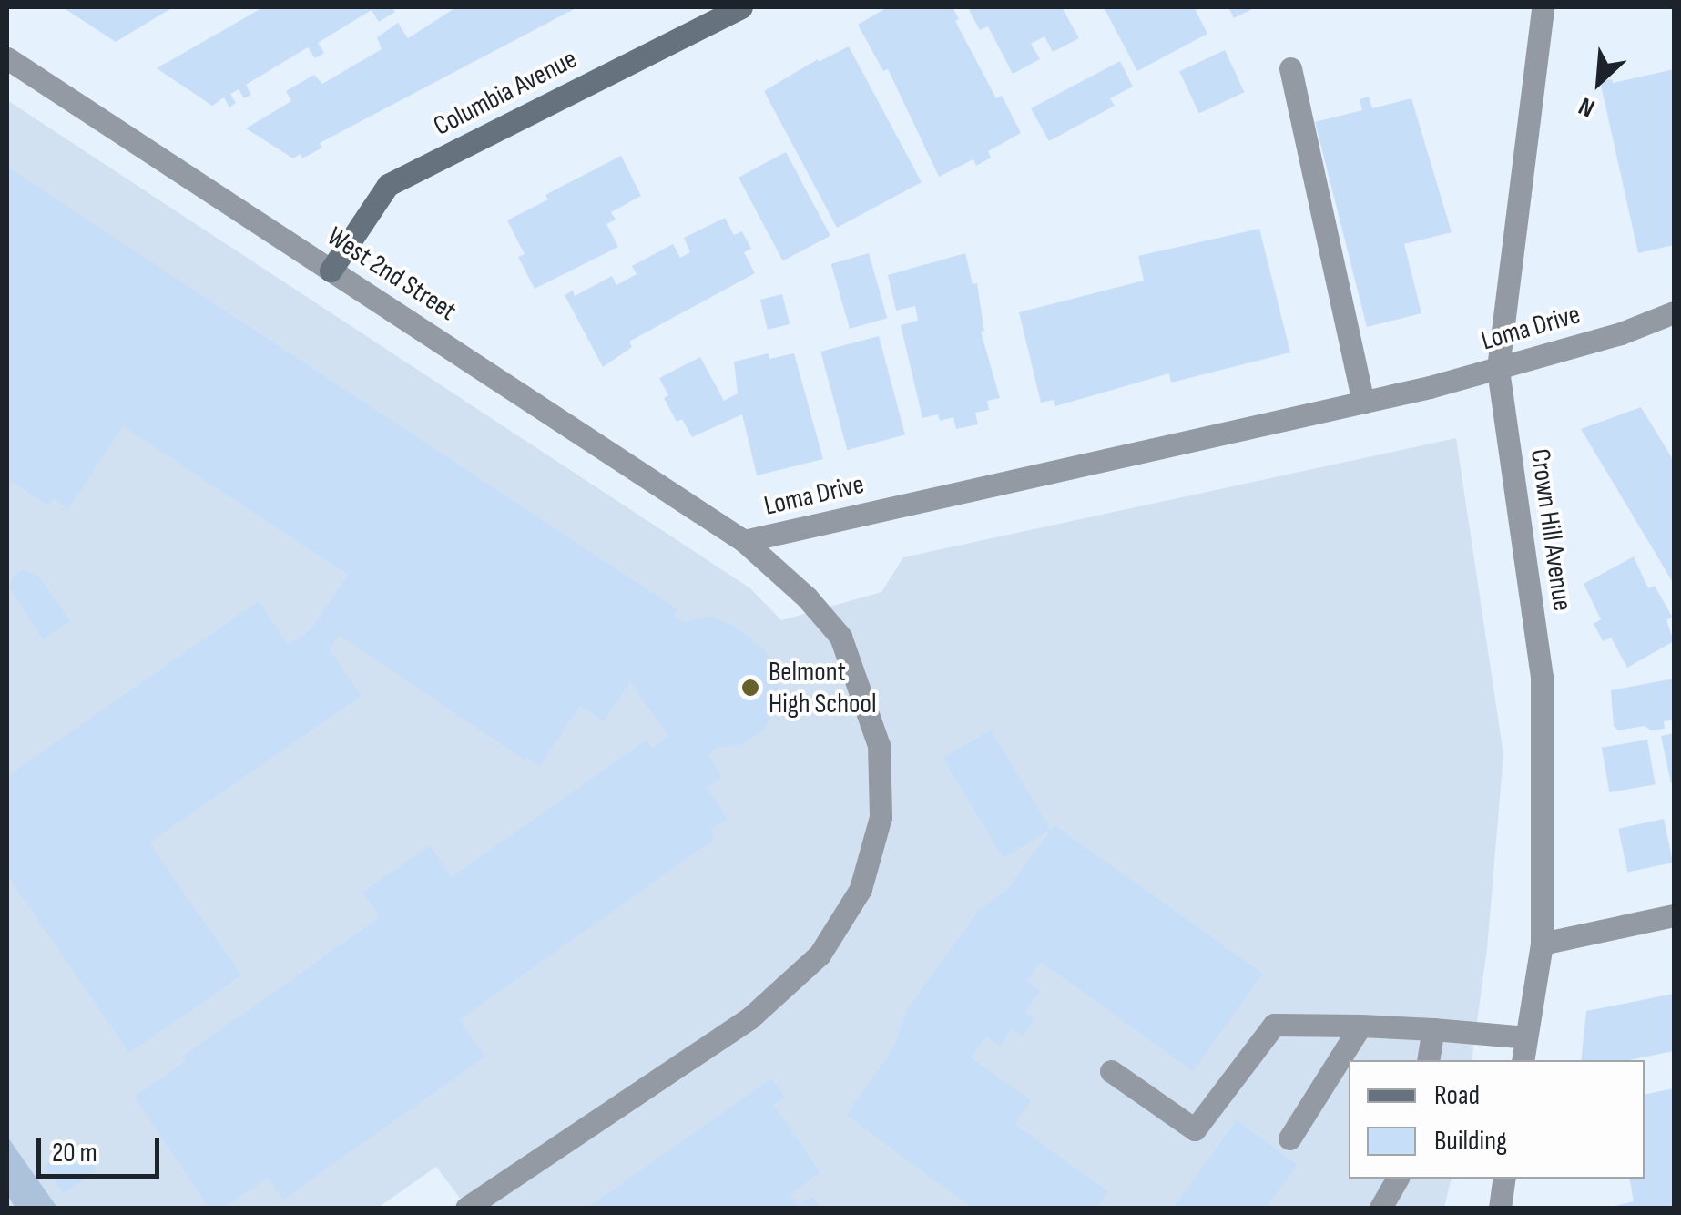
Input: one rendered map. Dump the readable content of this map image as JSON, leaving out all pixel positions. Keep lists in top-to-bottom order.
{
  "streets": {
    "street": [
      "Columbia Avenue",
      "West 2nd Street",
      "Loma Drive",
      "Crown Hill Avenue"
    ]
  },
  "crossings": [
    ["Columbia Avenue", "West 2nd Street"],
    ["West 2nd Street", "Loma Drive"],
    ["Loma Drive", "Crown Hill Avenue"]
  ],
  "places": ["Belmont High School"],
  "legend": ["Road", "Building"],
  "scale_bar": "20 m",
  "north": "bottom left"
}
